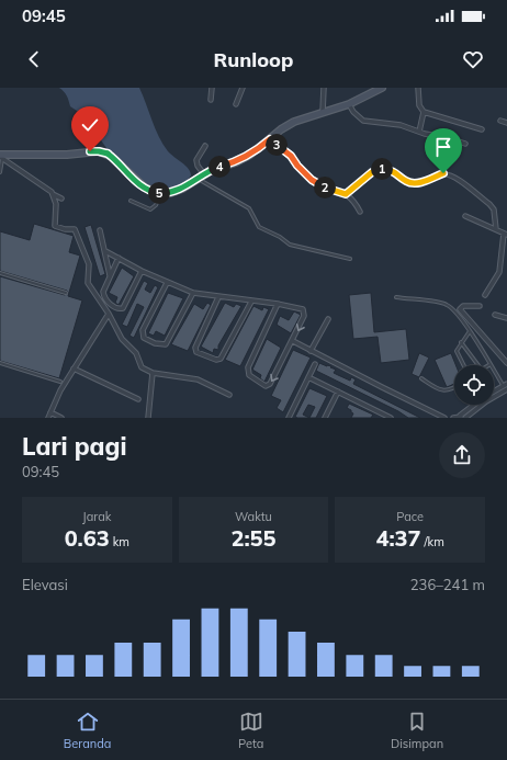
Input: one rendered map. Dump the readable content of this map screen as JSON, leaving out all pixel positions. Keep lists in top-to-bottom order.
{
  "page": {
    "status": "09:45",
    "header": "Runloop",
    "pins": [
      "3",
      "4",
      "1",
      "2",
      "5"
    ],
    "heading": ["Lari pagi", "09:45"],
    "stats": [
      ["Jarak", "0.63 km"],
      ["Waktu", "2:55"],
      ["Pace", "4:37 /km"]
    ],
    "chart": ["Elevasi", "236–241 m"],
    "tabs": ["Beranda", "Peta", "Disimpan"]
  }
}
